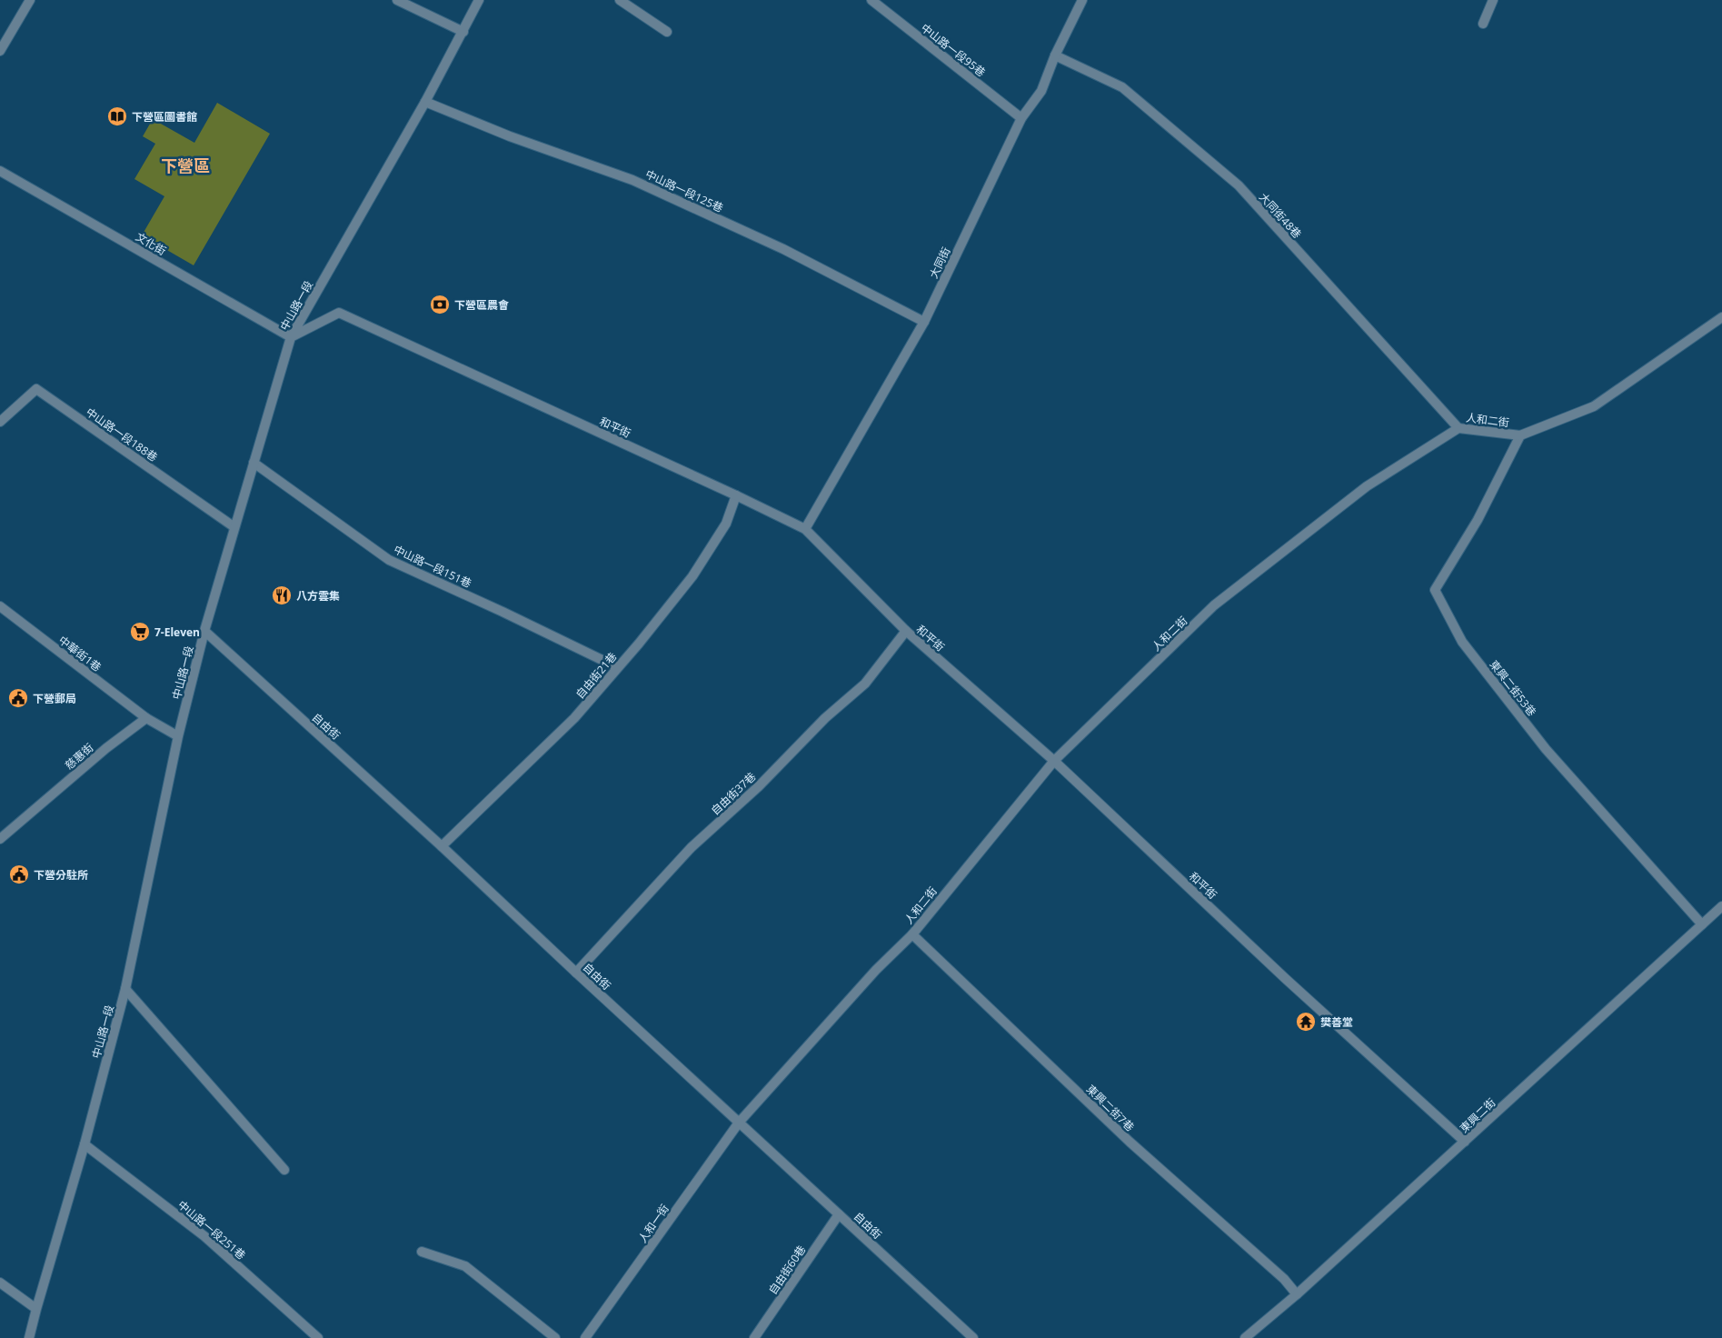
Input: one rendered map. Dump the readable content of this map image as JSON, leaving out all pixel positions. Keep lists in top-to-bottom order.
{
  "streets": {
    "street": [
      "中山路一段95巷",
      "中山路一段125巷",
      "大同街48巷",
      "文化街",
      "大同街",
      "中山路一段",
      "人和二街",
      "和平街",
      "中山路一段188巷",
      "中山路一段151巷",
      "中華街1巷",
      "自由街21巷",
      "東興二街53巷",
      "自由街",
      "慈惠街",
      "自由街37巷",
      "東興二街7巷",
      "東興二街",
      "人和一街",
      "中山路一段251巷",
      "自由街60巷"
    ]
  },
  "crossings": [
    ["中山路一段95巷", "大同街"],
    ["中山路一段125巷", "大同街"],
    ["中山路一段125巷", "中山路一段"],
    ["大同街48巷", "大同街"],
    ["大同街48巷", "人和二街"],
    ["文化街", "中山路一段"],
    ["文化街", "和平街"],
    ["大同街", "和平街"],
    ["中山路一段", "和平街"],
    ["中山路一段", "中山路一段188巷"],
    ["中山路一段", "中山路一段151巷"],
    ["中山路一段", "自由街"],
    ["中山路一段", "中山路一段251巷"],
    ["人和二街", "和平街"],
    ["人和二街", "東興二街53巷"],
    ["人和二街", "自由街"],
    ["人和二街", "東興二街7巷"],
    ["人和二街", "人和一街"],
    ["和平街", "自由街21巷"],
    ["和平街", "自由街37巷"],
    ["和平街", "東興二街"],
    ["中山路一段151巷", "自由街21巷"],
    ["中華街1巷", "慈惠街"],
    ["自由街21巷", "自由街"],
    ["東興二街53巷", "東興二街"],
    ["自由街", "自由街37巷"],
    ["自由街", "人和一街"],
    ["自由街", "自由街60巷"],
    ["東興二街7巷", "東興二街"]
  ],
  "districts": ["下營區"],
  "places": {
    "library": ["下營區圖書館"],
    "bank": ["下營區農會"],
    "restaurant": ["八方雲集"],
    "supermarket": ["7-Eleven"],
    "public building": ["下營郵局", "下營分駐所"],
    "temple": ["樊善堂"]
  }
}
